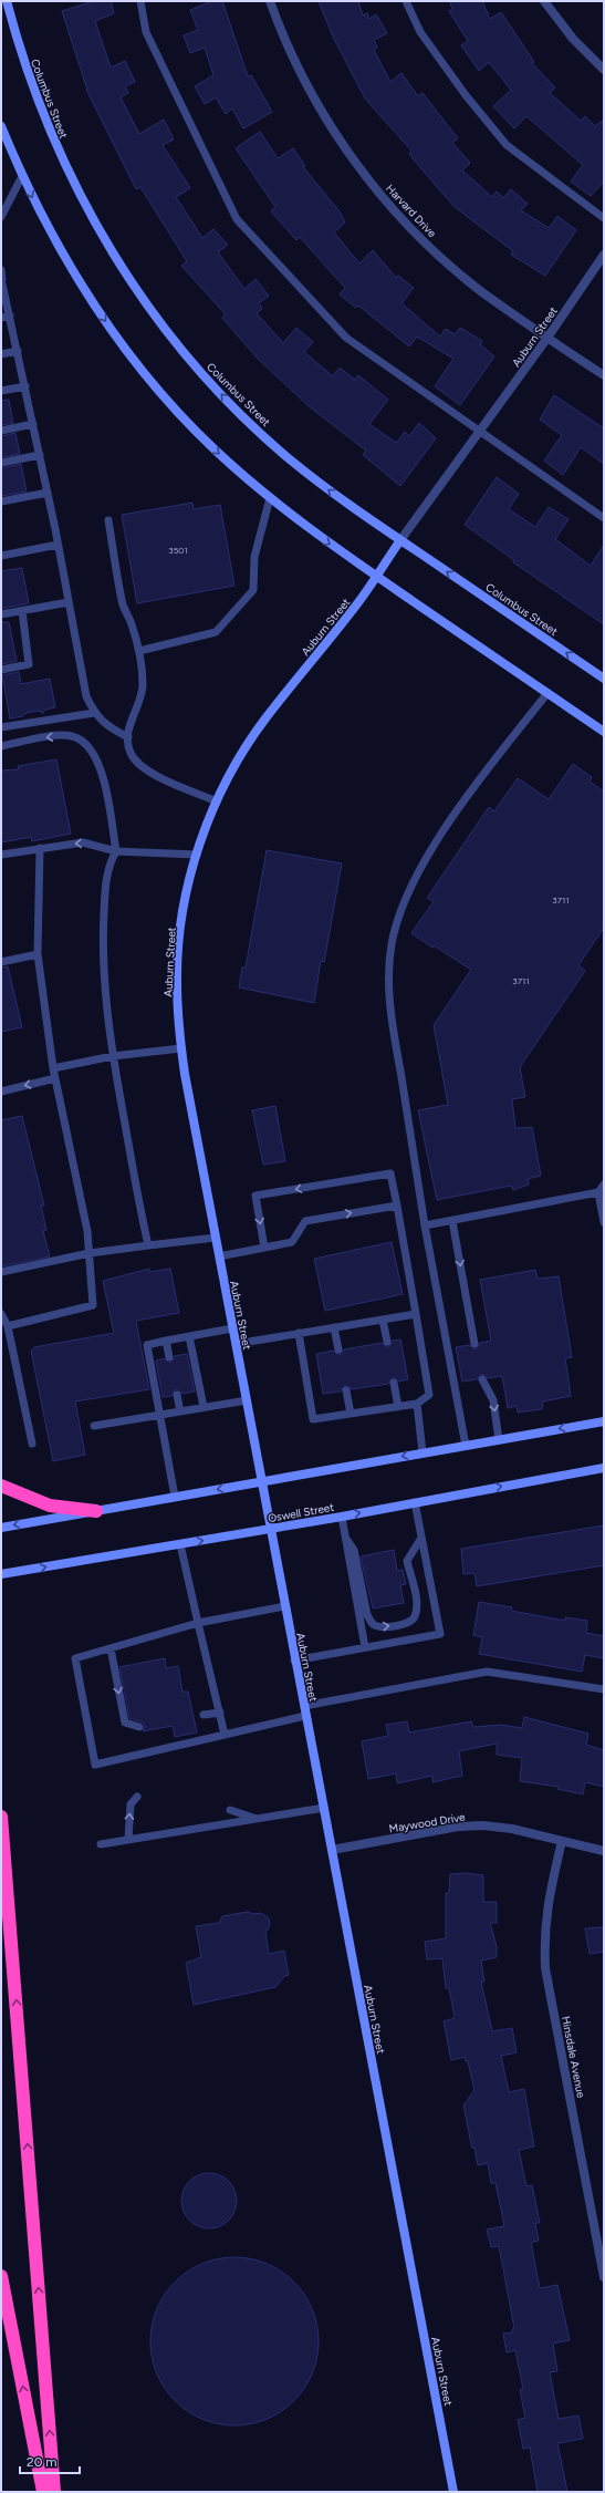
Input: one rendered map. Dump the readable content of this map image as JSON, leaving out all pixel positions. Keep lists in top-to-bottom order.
{
  "streets": {
    "main road": ["Columbus Street", "Auburn Street", "Oswell Street"],
    "street": ["Harvard Drive", "Maywood Drive", "Hinsdale Avenue"]
  },
  "crossings": [
    ["Columbus Street", "Auburn Street"],
    ["Harvard Drive", "Auburn Street"],
    ["Auburn Street", "Oswell Street"],
    ["Auburn Street", "Maywood Drive"],
    ["Maywood Drive", "Hinsdale Avenue"]
  ],
  "house_numbers": ["3501", "3711", "3711"],
  "scale_bar": "20 m"
}
